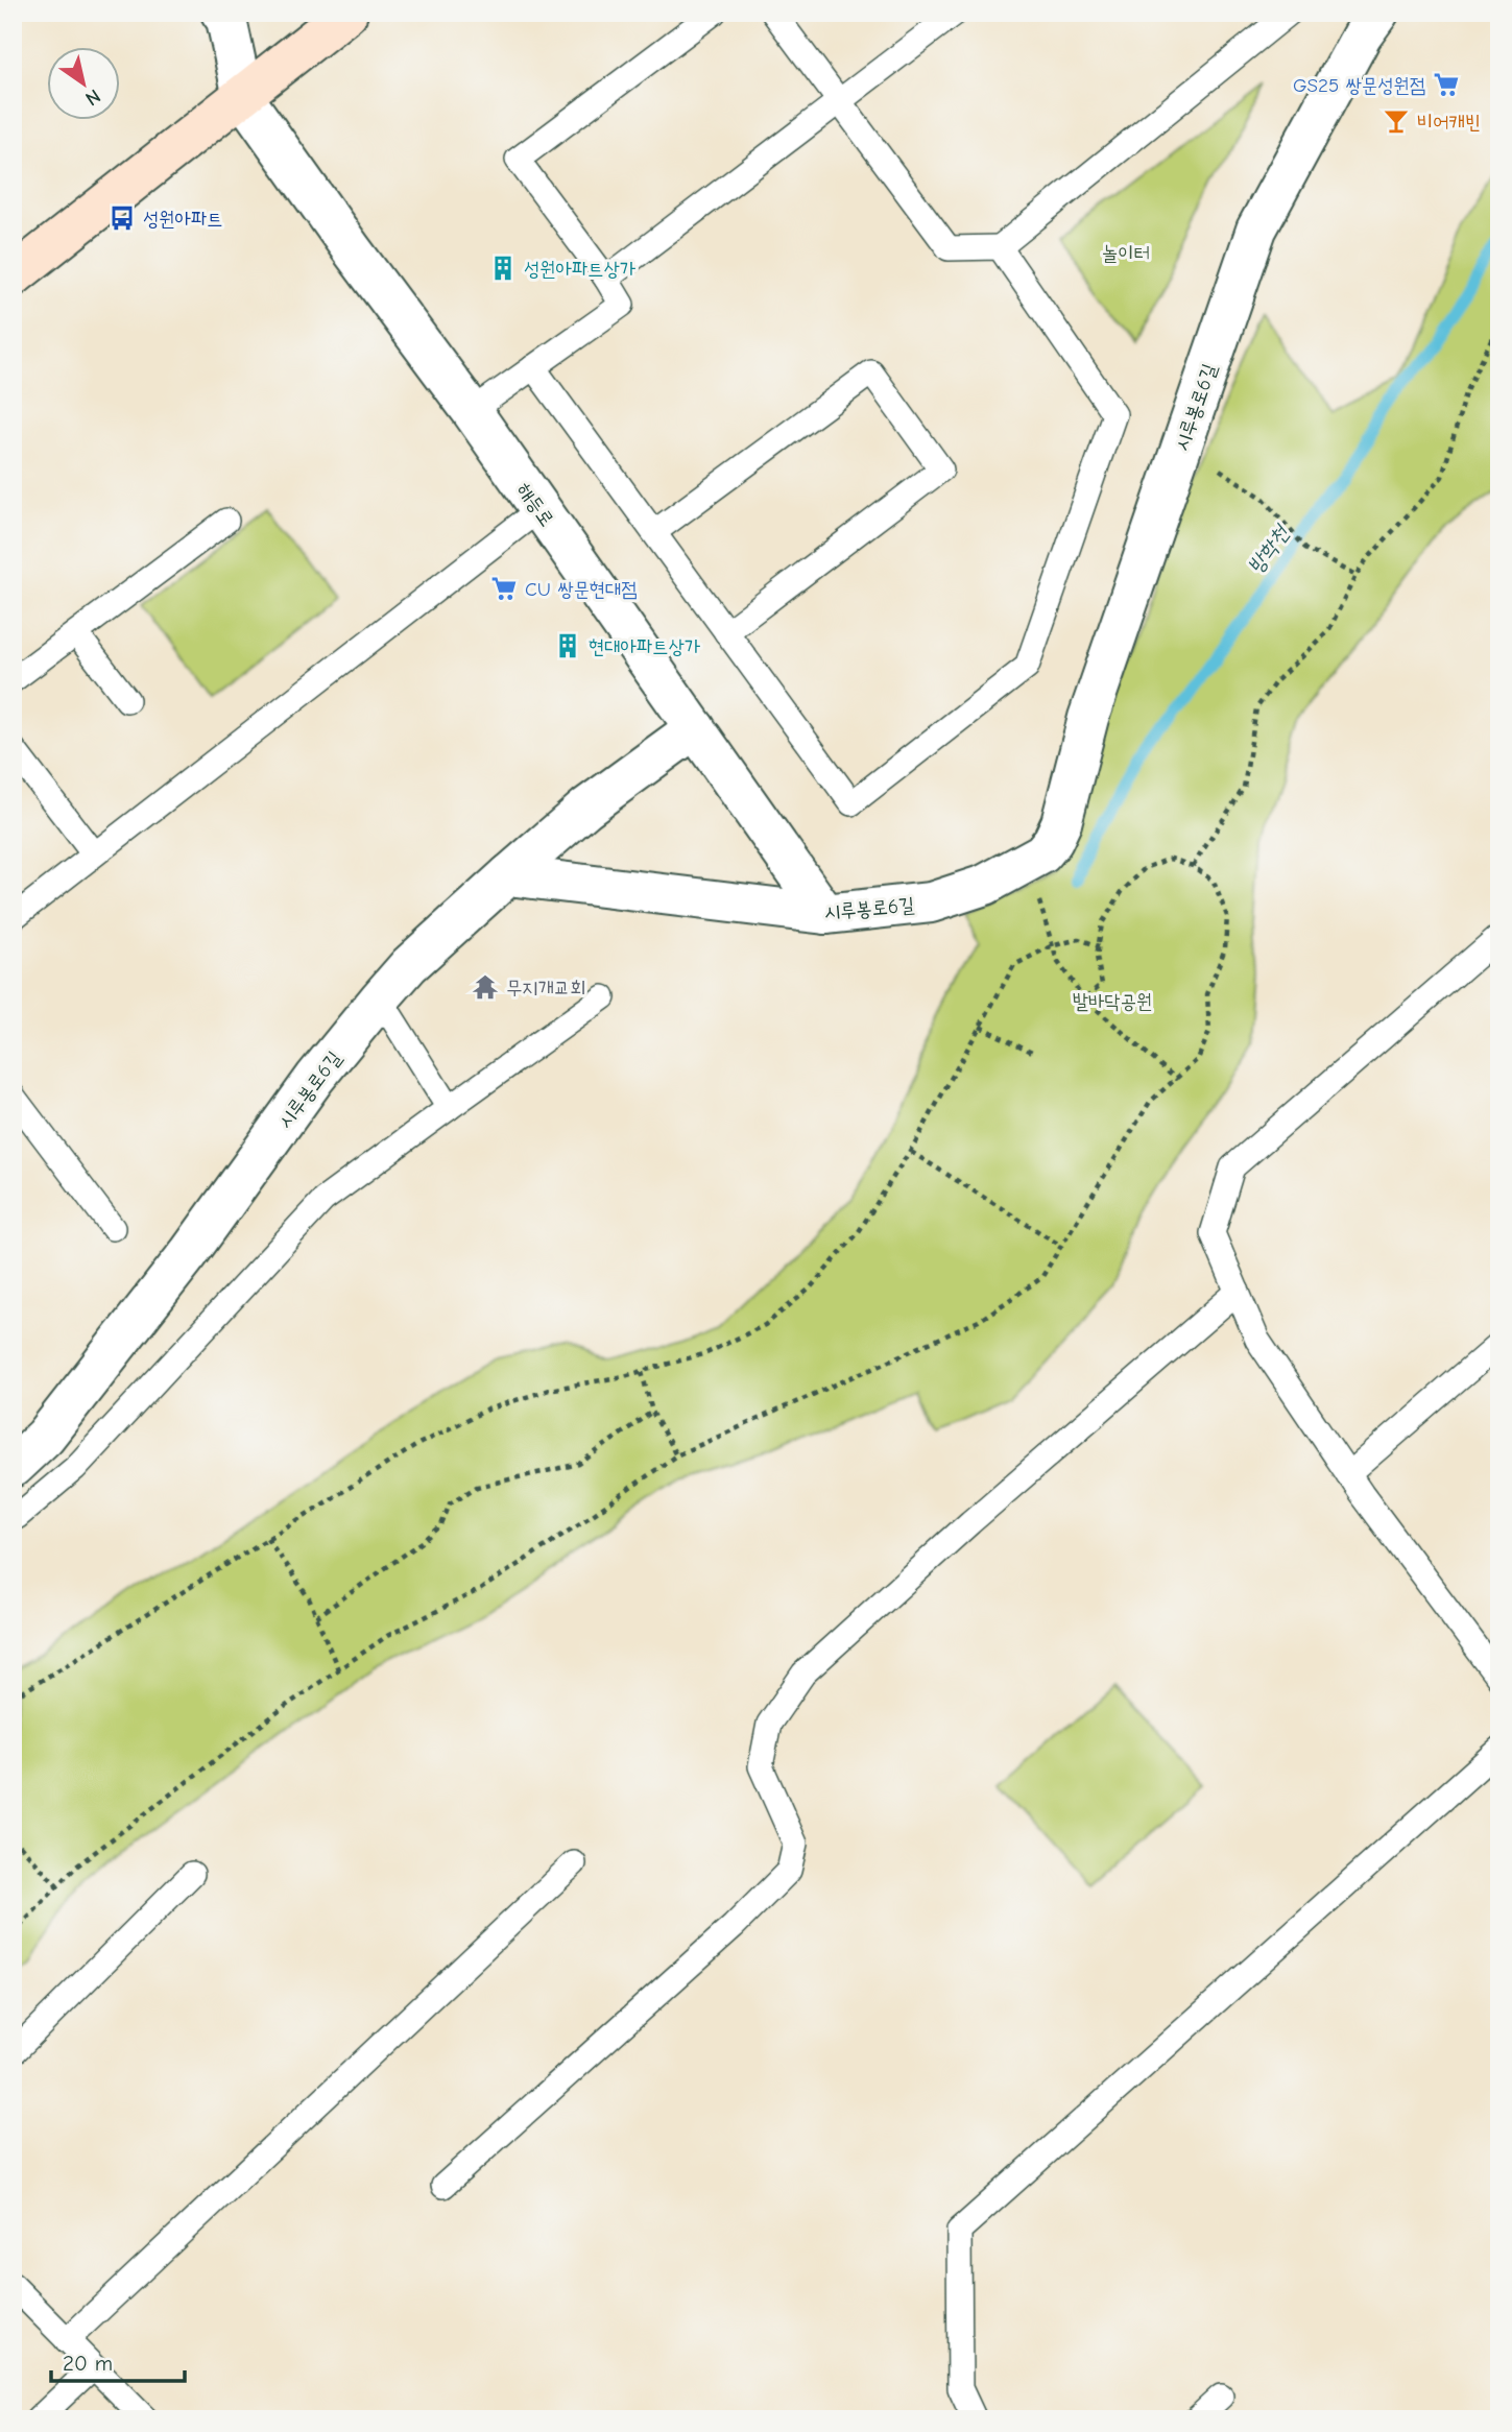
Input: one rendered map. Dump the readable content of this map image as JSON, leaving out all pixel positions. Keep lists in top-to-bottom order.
{
  "streets": {
    "street": ["시루봉로6길", "해등로"]
  },
  "crossings": [
    ["시루봉로6길", "해등로"]
  ],
  "water": ["방학천"],
  "parks": ["놀이터", "발바닥공원"],
  "places": {
    "supermarket": ["GS25 쌍문성원점", "CU 쌍문현대점"],
    "bar": ["비어캐빈"],
    "bus stop": ["성원아파트"],
    "building": ["성원아파트상가", "현대아파트상가"],
    "temple": ["무지개교회"]
  },
  "scale_bar": "20 m",
  "north": "bottom right"
}
